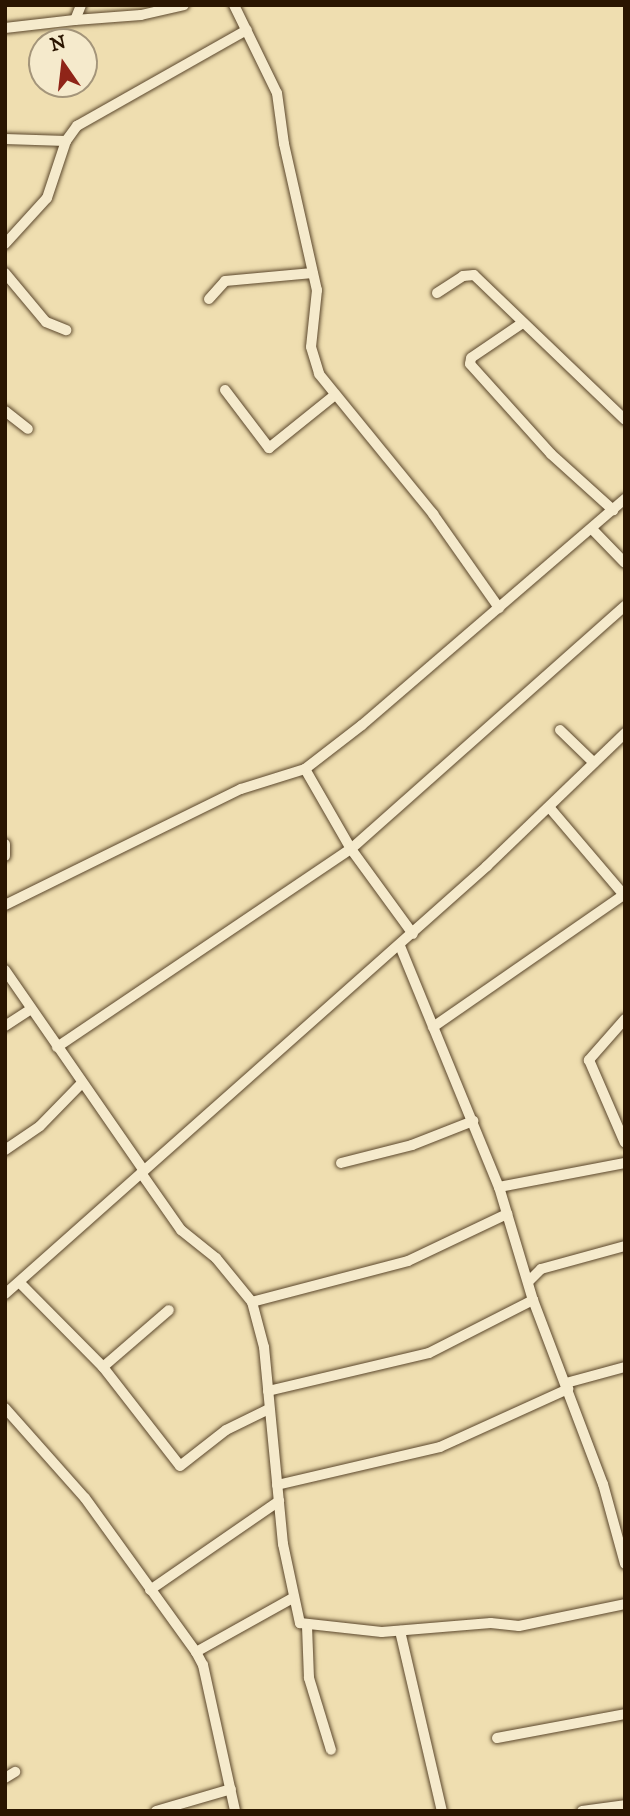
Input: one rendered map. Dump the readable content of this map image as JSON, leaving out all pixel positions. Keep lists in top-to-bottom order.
{
  "north": "top"
}
